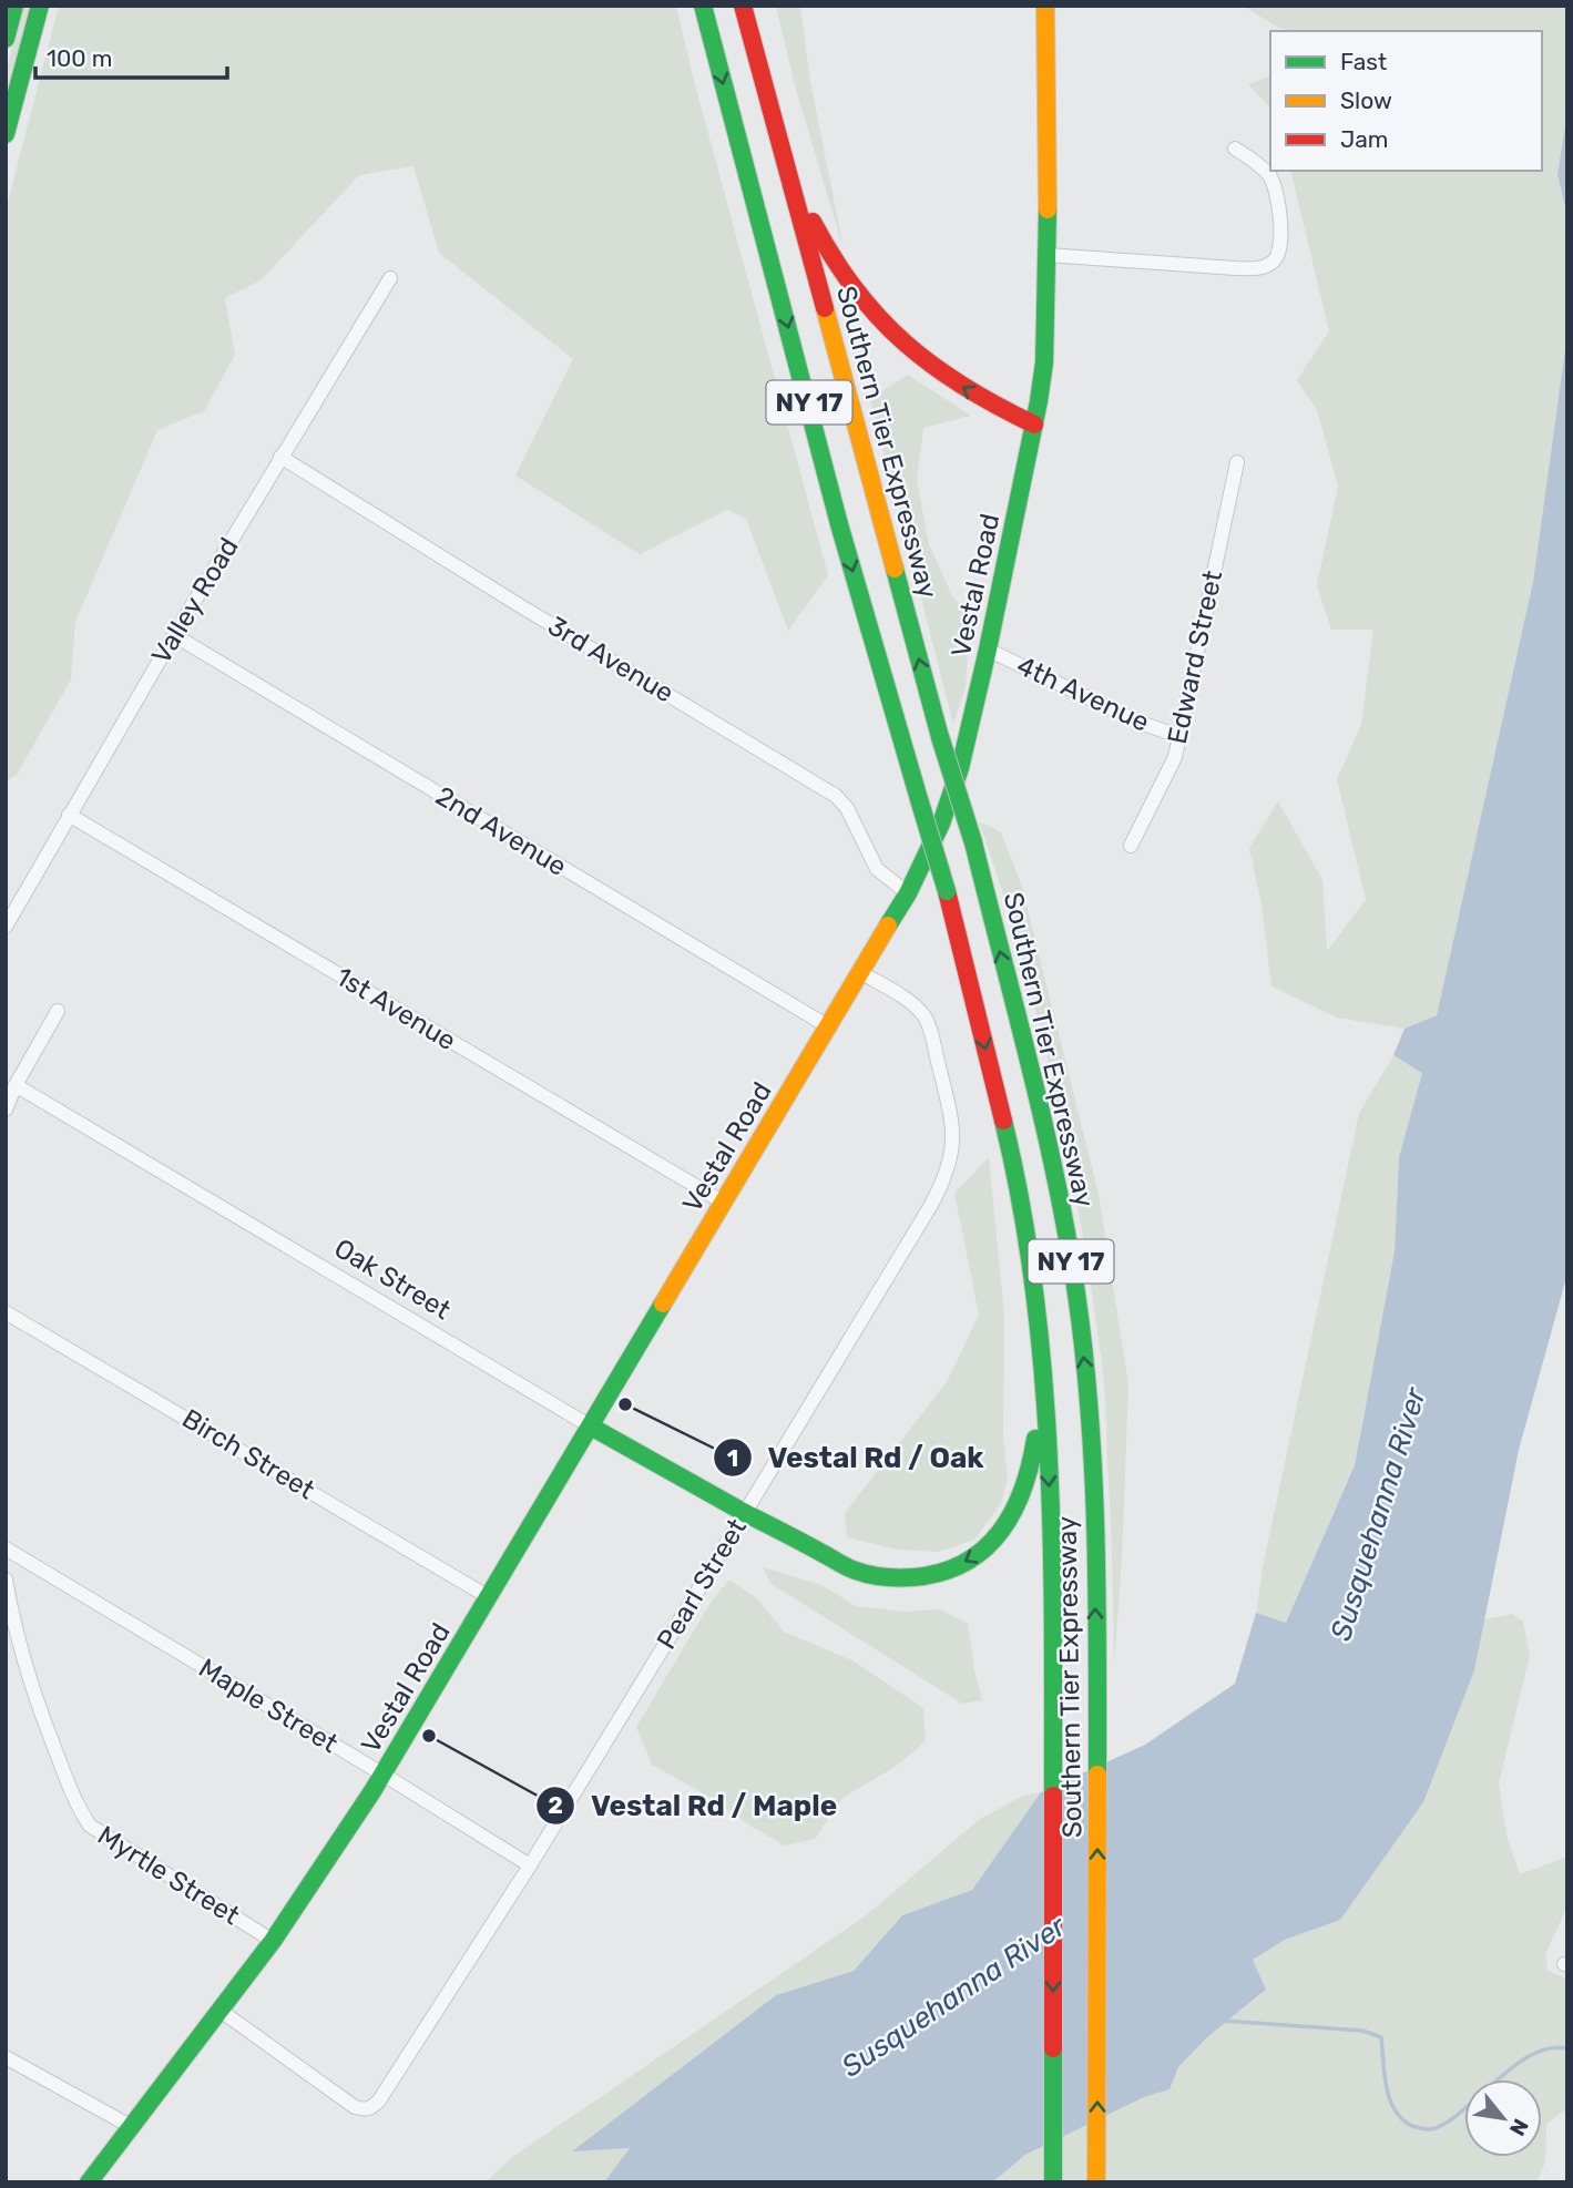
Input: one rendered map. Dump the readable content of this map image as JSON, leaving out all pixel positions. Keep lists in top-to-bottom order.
{
  "streets": {
    "main road": [
      "NY 17",
      "Southern Tier Expressway",
      "Vestal Road",
      "Oak Street"
    ],
    "street": [
      "Valley Road",
      "Edward Street",
      "3rd Avenue",
      "4th Avenue",
      "2nd Avenue",
      "1st Avenue",
      "Birch Street",
      "Pearl Street",
      "Maple Street",
      "Myrtle Street"
    ]
  },
  "crossings": [
    ["Southern Tier Expressway", "Oak Street"],
    ["Vestal Road", "3rd Avenue"],
    ["Vestal Road", "4th Avenue"],
    ["Vestal Road", "2nd Avenue"],
    ["Vestal Road", "1st Avenue"],
    ["Vestal Road", "Oak Street"],
    ["Vestal Road", "Birch Street"],
    ["Vestal Road", "Pearl Street"],
    ["Vestal Road", "Maple Street"],
    ["Vestal Road", "Myrtle Street"],
    ["Valley Road", "3rd Avenue"],
    ["Valley Road", "2nd Avenue"],
    ["Valley Road", "1st Avenue"],
    ["Edward Street", "4th Avenue"],
    ["Oak Street", "Pearl Street"],
    ["Pearl Street", "Maple Street"]
  ],
  "water": ["Susquehanna River"],
  "places": ["Vestal Rd / Oak", "Vestal Rd / Maple"],
  "legend": ["Fast", "Slow", "Jam"],
  "scale_bar": "100 m",
  "north": "bottom right"
}
